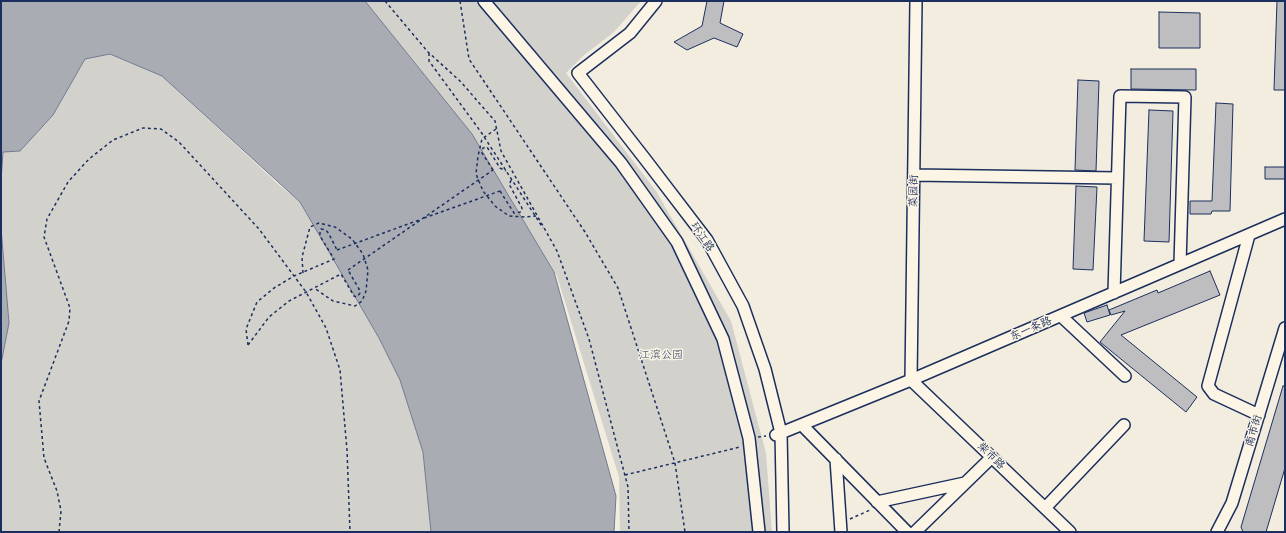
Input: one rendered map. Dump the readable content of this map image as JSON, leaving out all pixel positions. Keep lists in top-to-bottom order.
{
  "streets": {
    "street": [
      "菜园街",
      "环江路",
      "东一条路",
      "南市街",
      "柴市路"
    ]
  },
  "crossings": [
    ["菜园街", "东一条路"],
    ["菜园街", "柴市路"],
    ["环江路", "东一条路"],
    ["东一条路", "柴市路"]
  ],
  "parks": ["江滨公园"]
}
